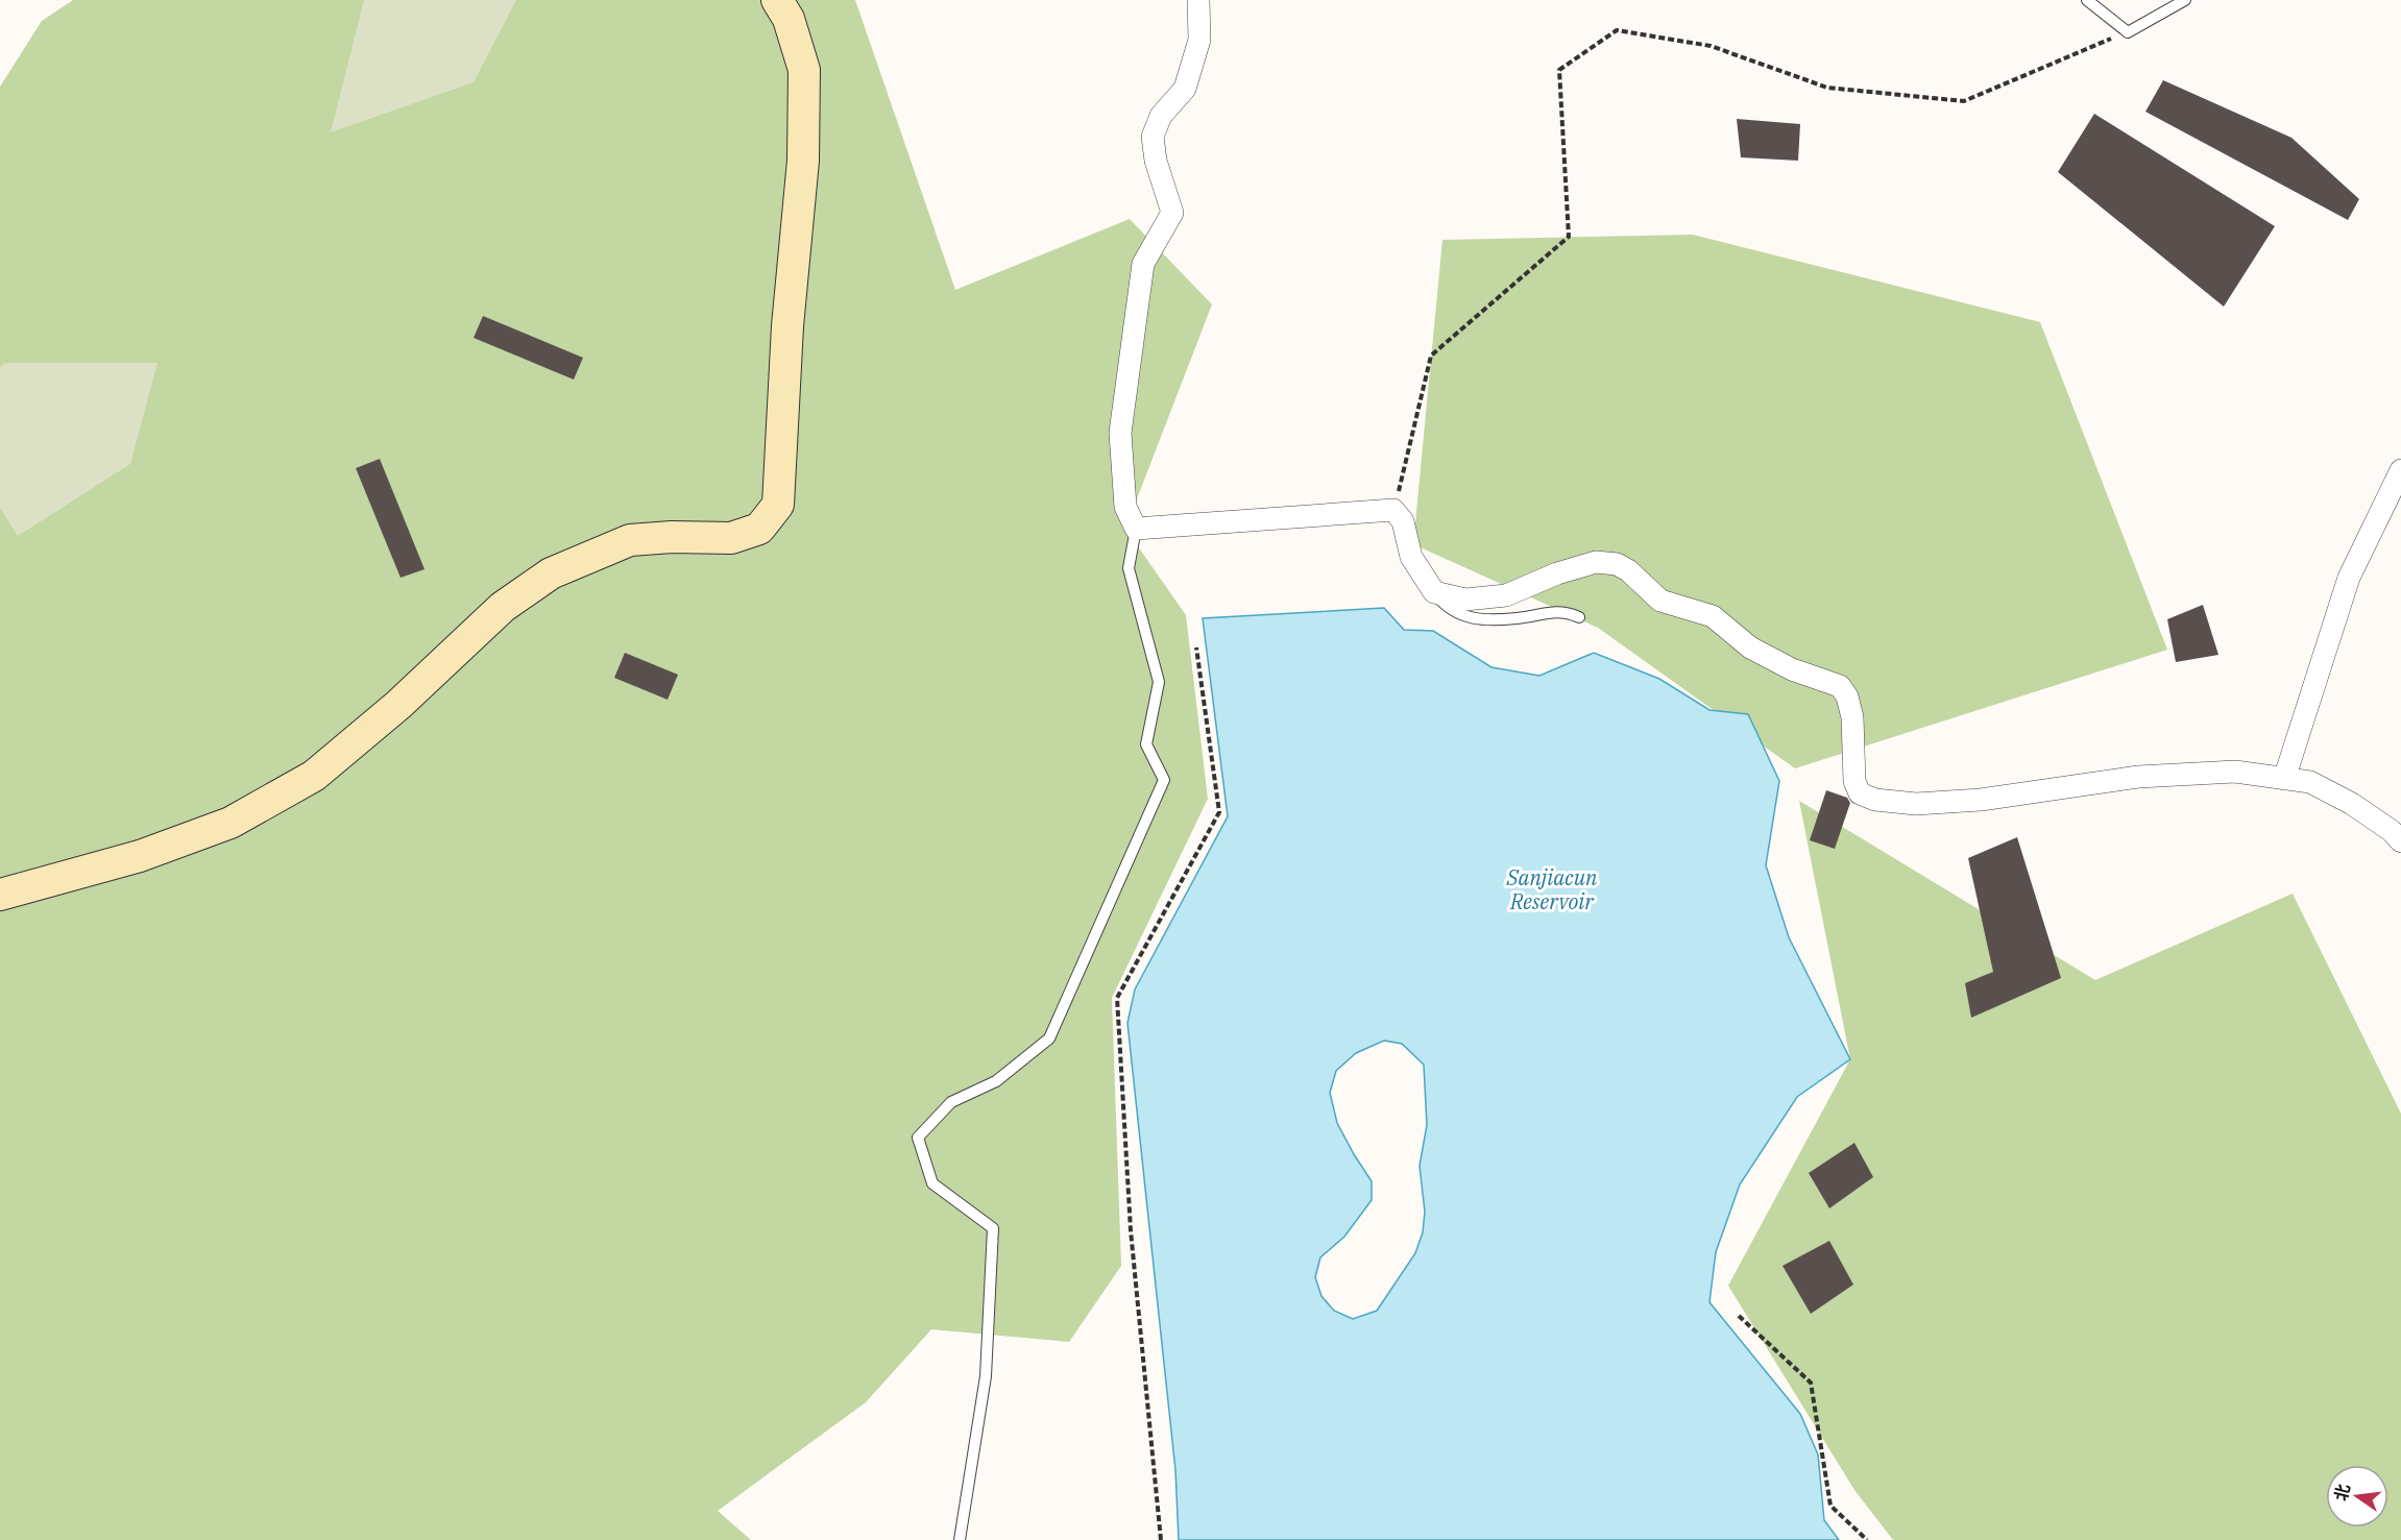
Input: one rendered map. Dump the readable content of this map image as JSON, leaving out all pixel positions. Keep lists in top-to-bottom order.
{
  "water": ["Sanjiacun Reservoir"],
  "north": "left"
}
